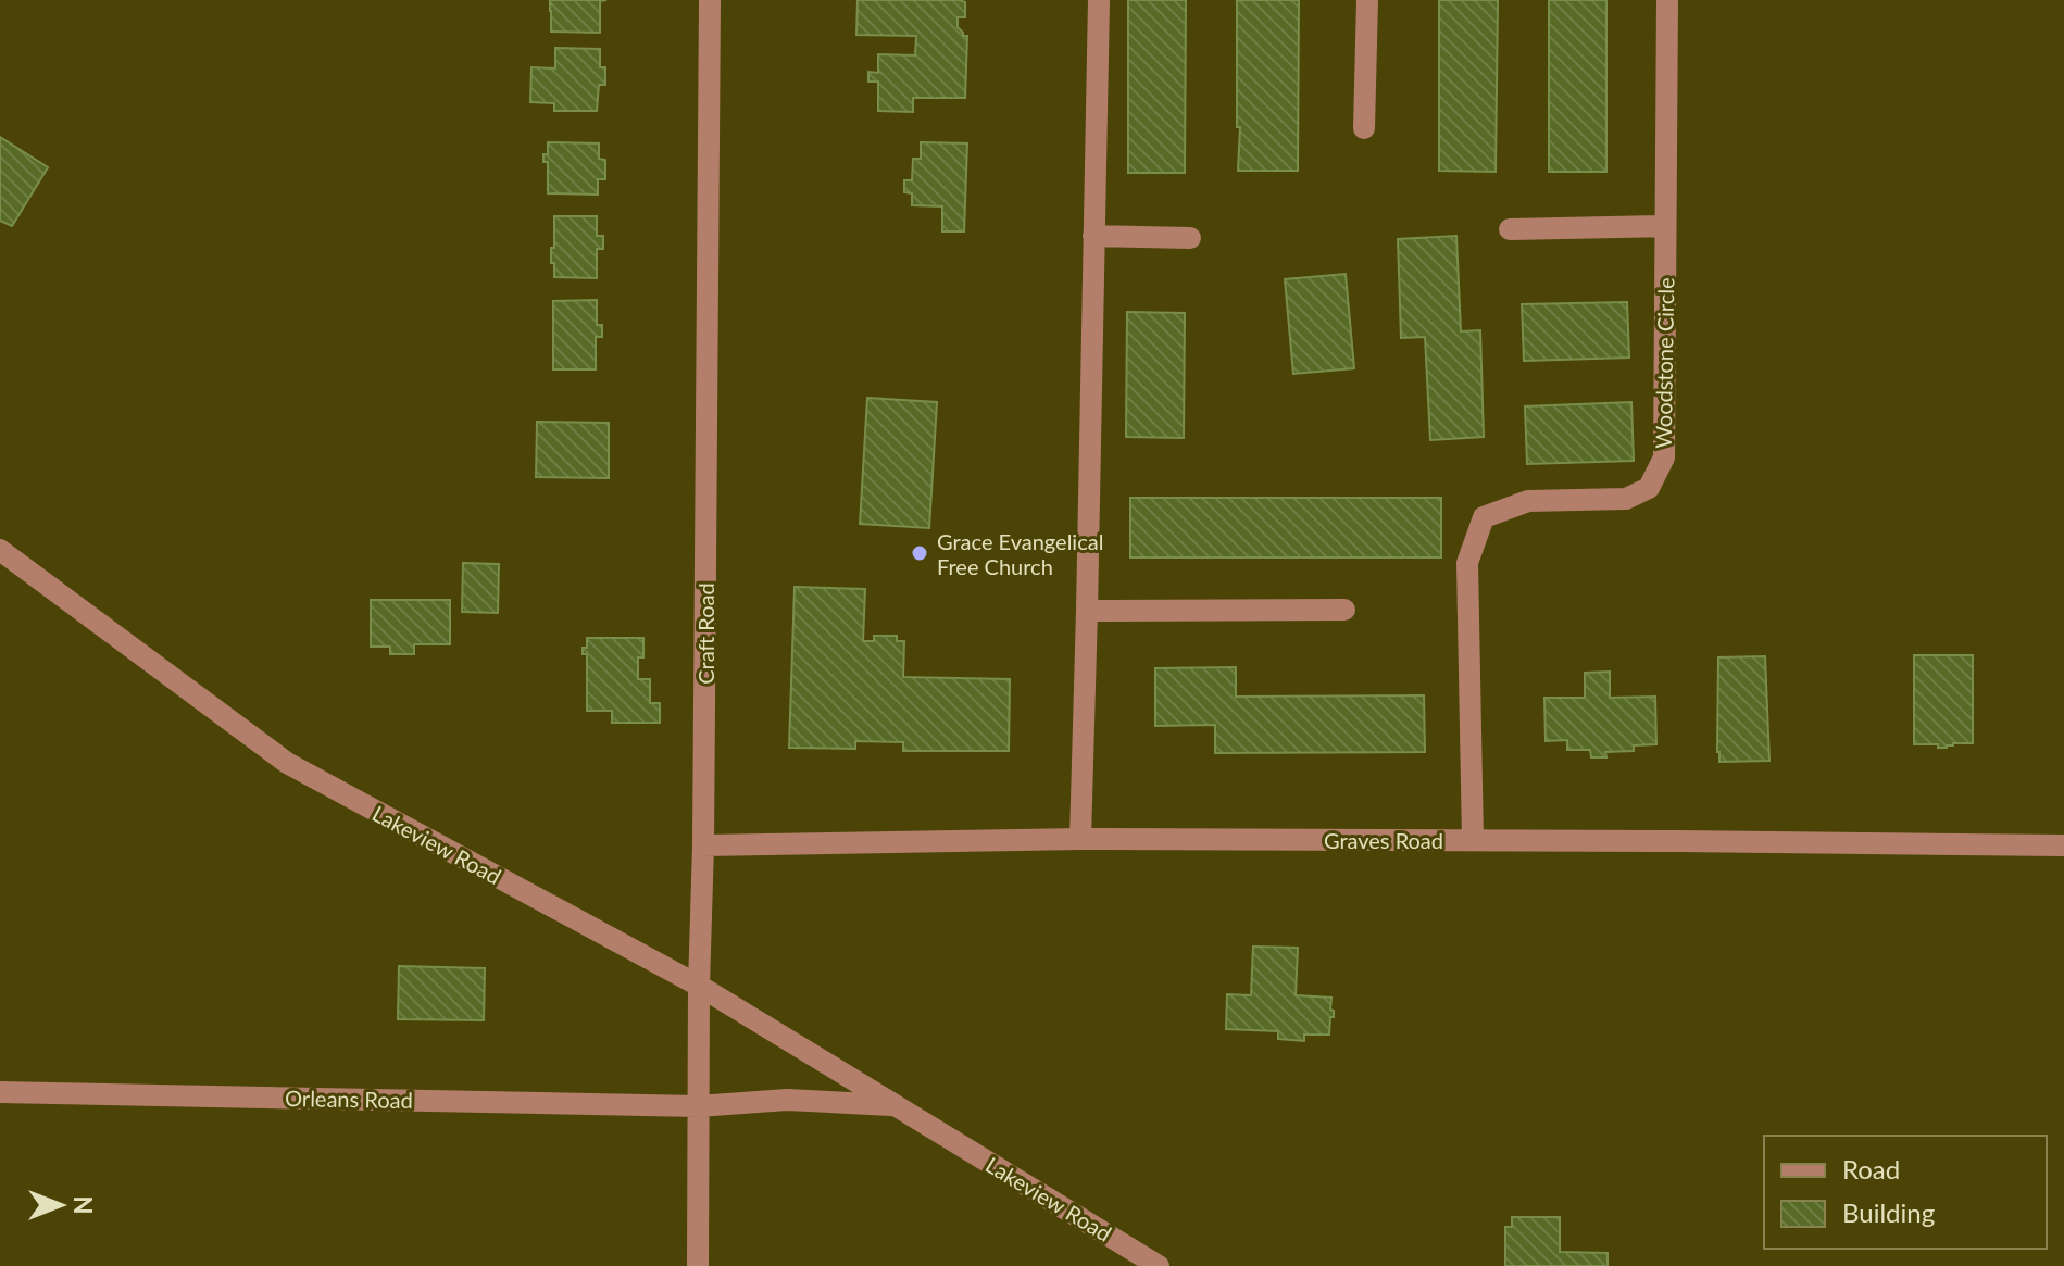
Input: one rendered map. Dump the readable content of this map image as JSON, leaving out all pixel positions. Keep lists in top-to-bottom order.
{
  "streets": {
    "street": [
      "Woodstone Circle",
      "Craft Road",
      "Graves Road",
      "Lakeview Road",
      "Orleans Road"
    ]
  },
  "crossings": [
    ["Woodstone Circle", "Graves Road"],
    ["Craft Road", "Graves Road"],
    ["Craft Road", "Lakeview Road"],
    ["Craft Road", "Orleans Road"],
    ["Lakeview Road", "Orleans Road"]
  ],
  "places": ["Grace Evangelical Free Church"],
  "legend": ["Road", "Building"],
  "north": "right"
}
